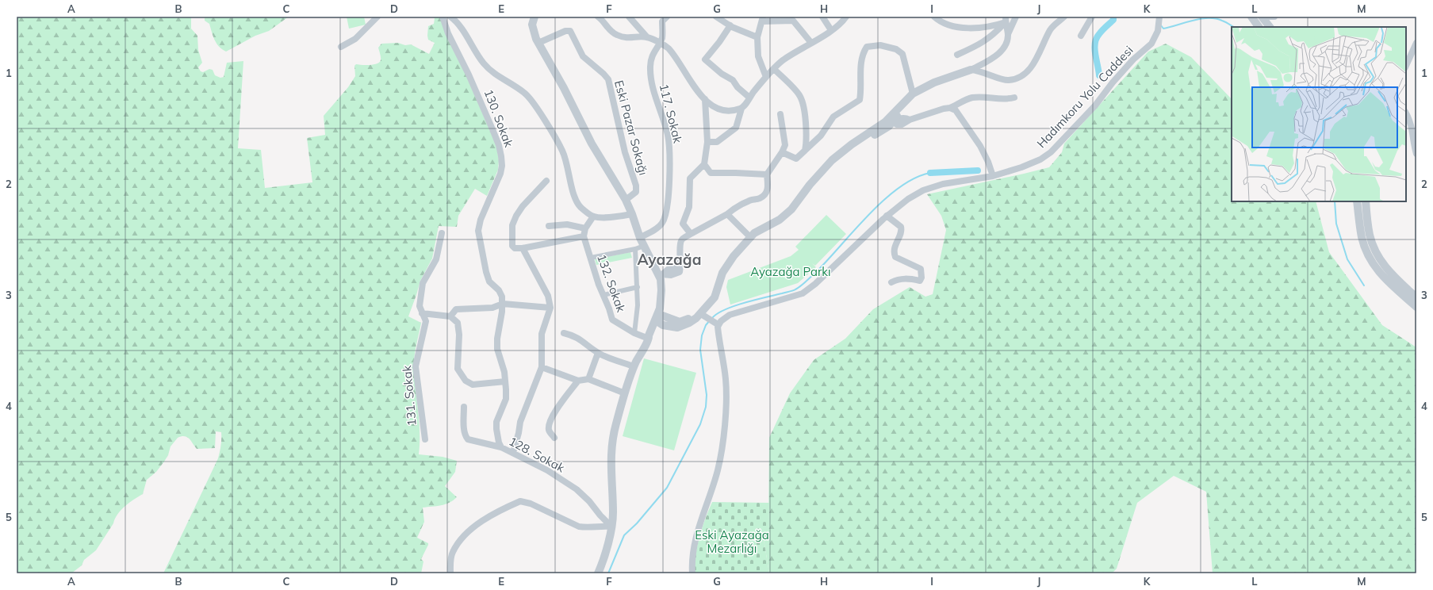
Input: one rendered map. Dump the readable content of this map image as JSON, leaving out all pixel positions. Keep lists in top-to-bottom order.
{
  "streets": {
    "street": [
      "Hadımkoru Yolu Caddesi",
      "117. Sokak",
      "130. Sokak",
      "Eski Pazar Sokağı",
      "132. Sokak",
      "131. Sokak",
      "128. Sokak"
    ]
  },
  "crossings": [
    ["130. Sokak", "128. Sokak"]
  ],
  "districts": ["Ayazağa"],
  "parks": ["Ayazağa Parkı", "Eski Ayazağa Mezarlığı"],
  "grid": {
    "columns": [
      "A",
      "B",
      "C",
      "D",
      "E",
      "F",
      "G",
      "H",
      "I",
      "J",
      "K",
      "L",
      "M"
    ],
    "rows": [
      "1",
      "2",
      "3",
      "4",
      "5"
    ]
  }
}
